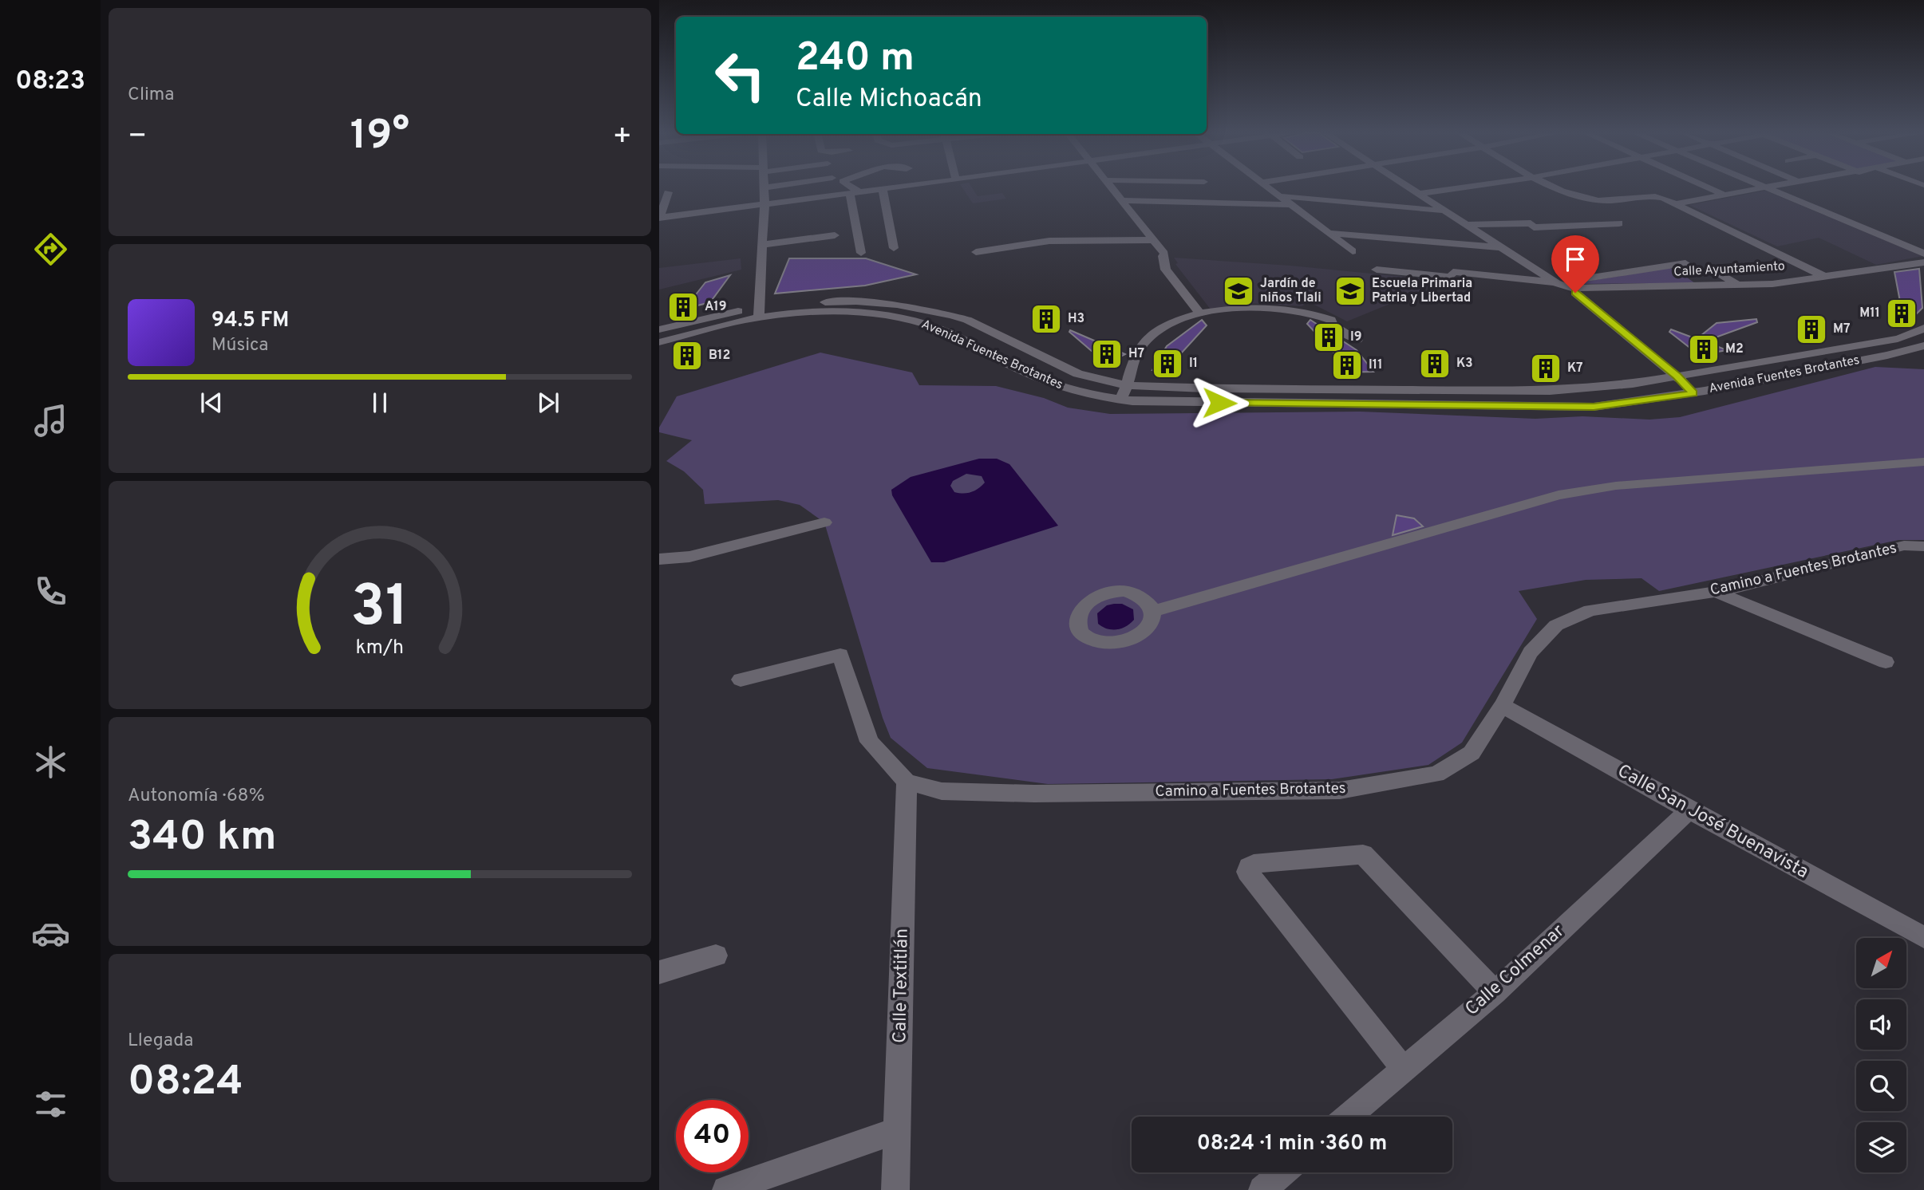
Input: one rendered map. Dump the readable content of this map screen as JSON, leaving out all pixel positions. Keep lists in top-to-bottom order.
{
  "streets": {
    "street": [
      "Calle Ayuntamiento",
      "Avenida Fuentes Brotantes",
      "Camino a Fuentes Brotantes",
      "Calle San José Buenavista",
      "Calle Colmenar",
      "Calle Textitlán"
    ]
  },
  "crossings": [
    ["Camino a Fuentes Brotantes", "Calle San José Buenavista"],
    ["Camino a Fuentes Brotantes", "Calle Textitlán"],
    ["Calle San José Buenavista", "Calle Colmenar"]
  ],
  "places": {
    "school or university": ["Jardín de niños Tlali", "Escuela Primaria Patria y Libertad"],
    "building": [
      "A19",
      "M11",
      "H3",
      "M7",
      "I9",
      "M2",
      "H7",
      "B12",
      "I1",
      "K3",
      "I11",
      "K7"
    ]
  },
  "north": "top right",
  "page": {
    "tabs": "08:23",
    "tile": [
      "Clima",
      ["Autonomía · 68%", "340 km"],
      ["Llegada", "08:24"]
    ],
    "turn": ["240 m", "Calle Michoacán"],
    "heat": ["−", "19°", "+"],
    "song": ["94.5 FM", "Música"],
    "limit": "40",
    "trip": "08:24 · 1 min · 360 m",
    "gauge": ["31", "km/h"]
  }
}
